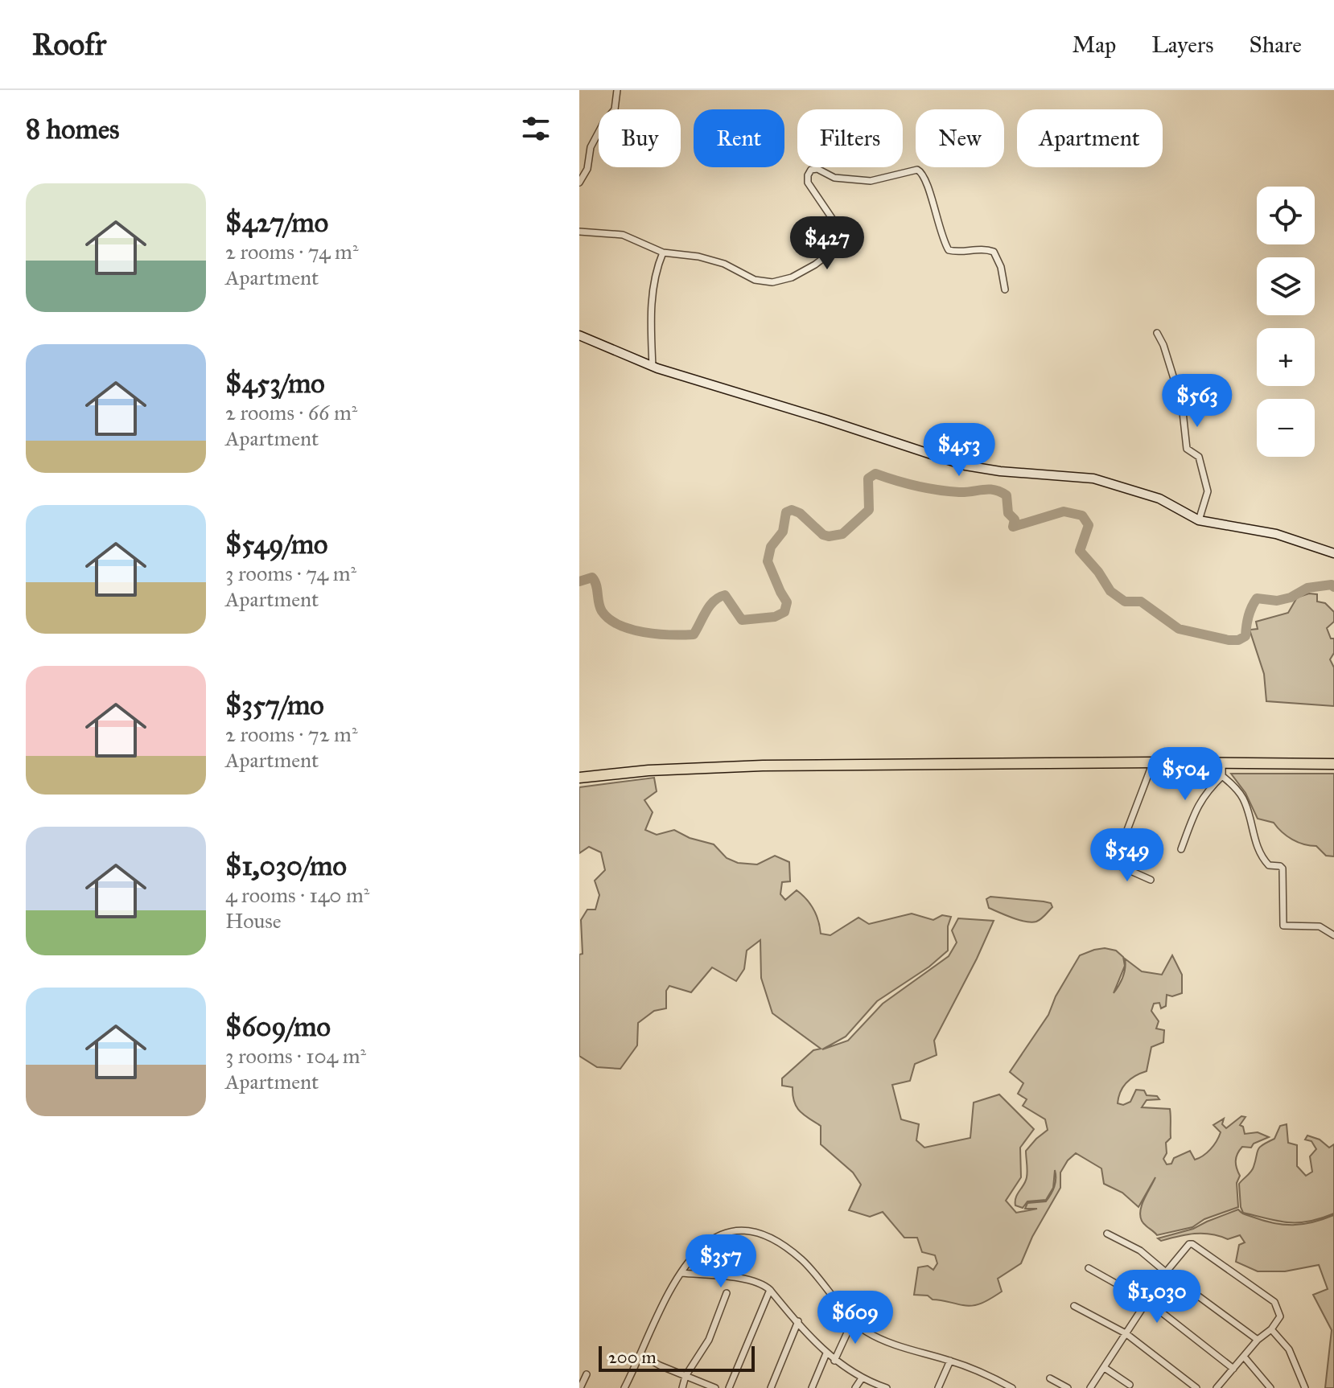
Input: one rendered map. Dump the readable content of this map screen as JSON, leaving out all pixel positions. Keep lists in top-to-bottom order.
{
  "scale_bar": "200 m",
  "page": {
    "header": "Roofr",
    "nav": ["Map", "Layers", "Share"],
    "heading": "8 homes",
    "chip": [
      "Buy",
      "Rent",
      "Filters",
      "New",
      "Apartment"
    ],
    "list": [
      {
        "name": "$427/mo",
        "note": "2 rooms · 74 m² · Apartment"
      },
      {
        "name": "$453/mo",
        "note": "2 rooms · 66 m² · Apartment"
      },
      {
        "name": "$549/mo",
        "note": "3 rooms · 74 m² · Apartment"
      },
      {
        "name": "$357/mo",
        "note": "2 rooms · 72 m² · Apartment"
      },
      {
        "name": "$1,030/mo",
        "note": "4 rooms · 140 m² · House"
      },
      {
        "name": "$609/mo",
        "note": "3 rooms · 104 m² · Apartment"
      }
    ],
    "map_buttons": ["+", "−"],
    "price": [
      "$427",
      "$563",
      "$453",
      "$504",
      "$549",
      "$357",
      "$1,030",
      "$609"
    ],
    "scale": "200 m"
  }
}
